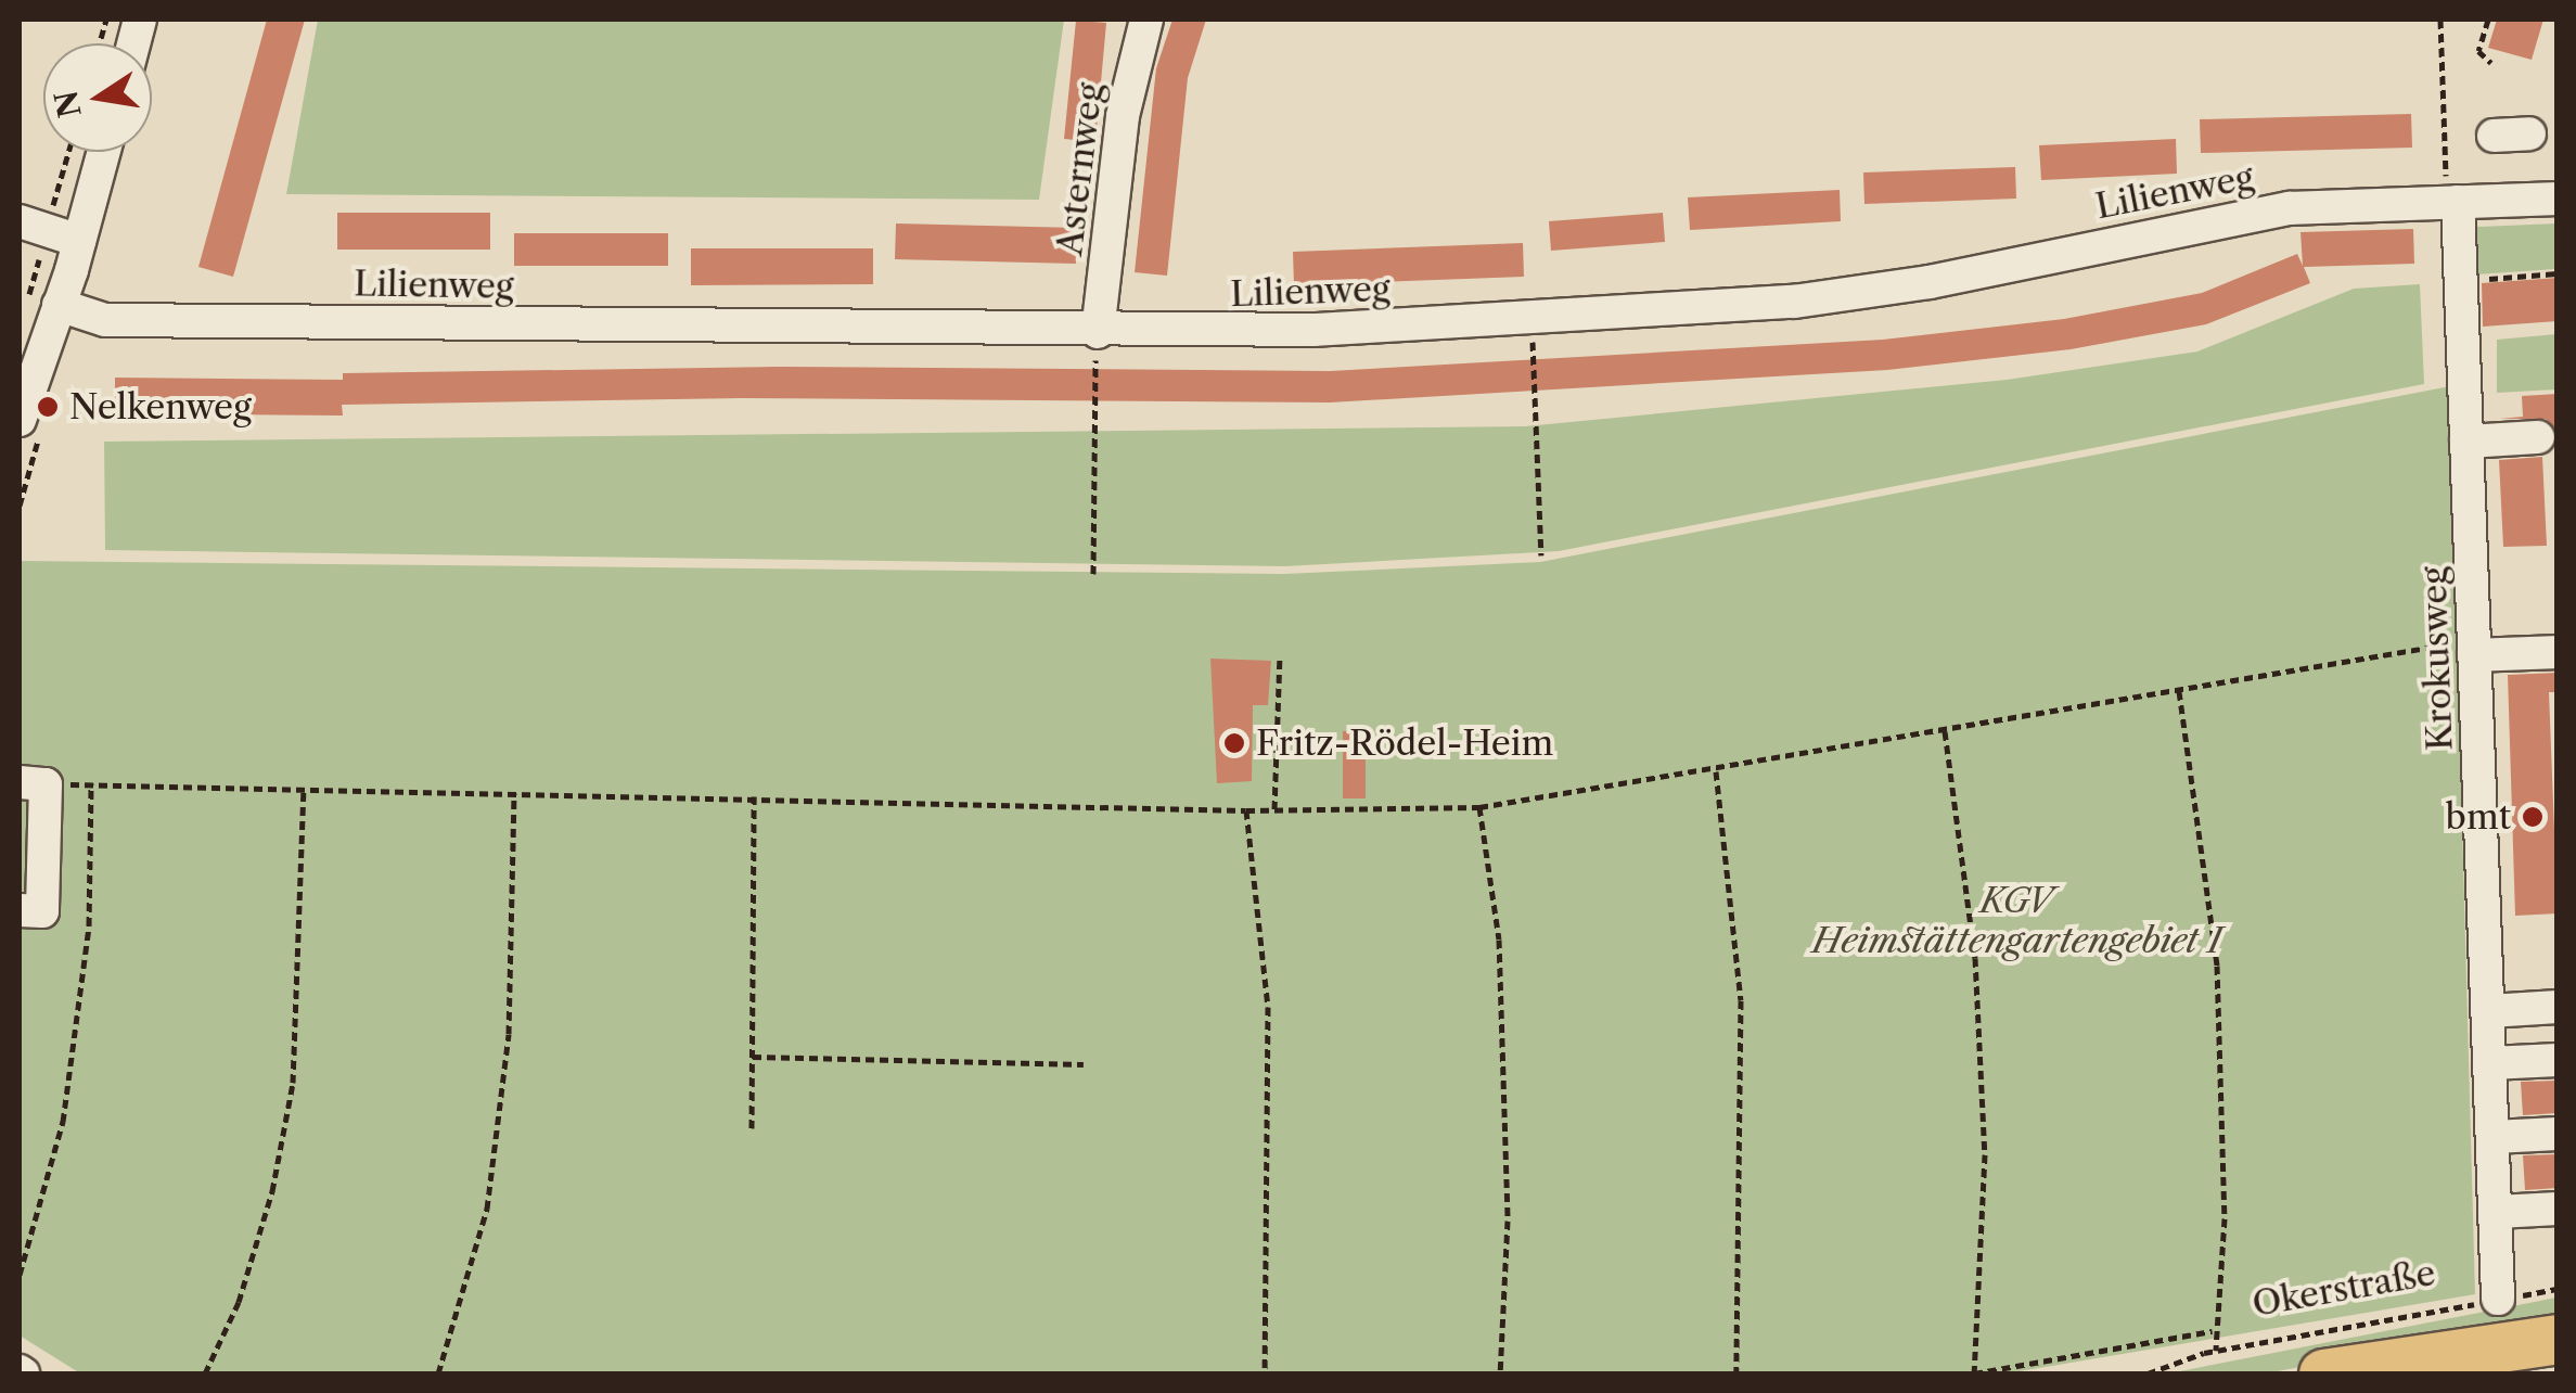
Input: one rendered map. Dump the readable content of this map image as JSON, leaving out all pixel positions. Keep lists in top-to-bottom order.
{
  "streets": {
    "street": ["Asternweg", "Lilienweg", "Krokusweg"],
    "path": ["Okerstraße"]
  },
  "crossings": [
    ["Asternweg", "Lilienweg"],
    ["Lilienweg", "Krokusweg"],
    ["Krokusweg", "Okerstraße"]
  ],
  "parks": ["KGV Heimstättengartengebiet I"],
  "places": ["Nelkenweg", "Fritz-Rödel-Heim", "bmt"],
  "north": "left"
}
